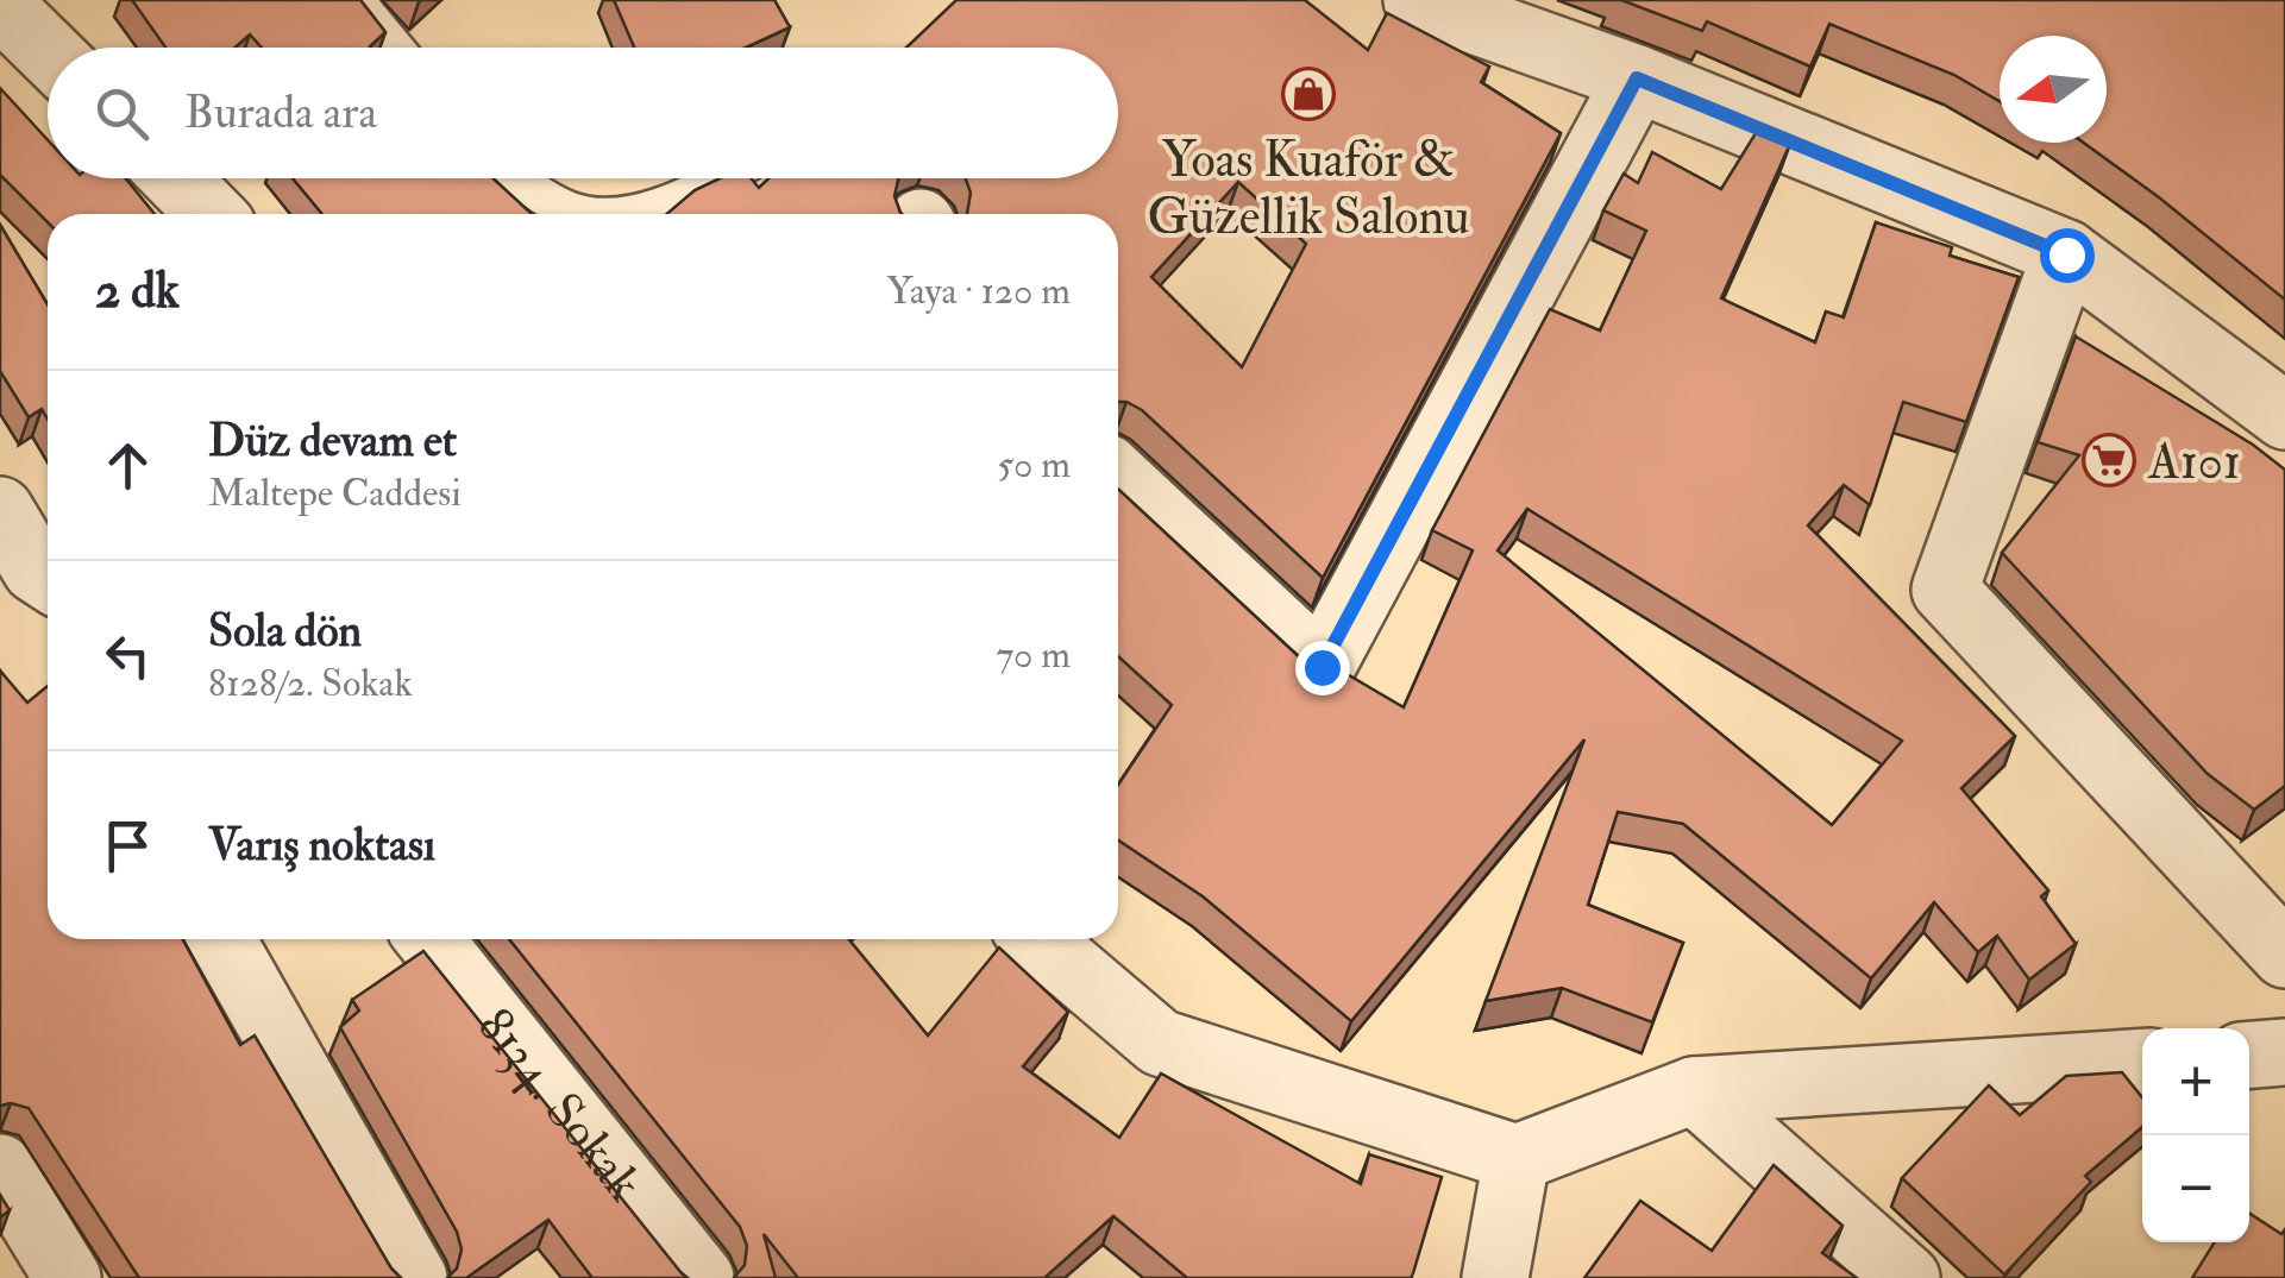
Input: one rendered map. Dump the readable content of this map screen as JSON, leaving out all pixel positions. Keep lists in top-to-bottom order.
{
  "streets": {
    "street": ["8134. Sokak"]
  },
  "places": {
    "shop": ["Yoas Kuaför & Güzellik Salonu"],
    "supermarket": ["A101"]
  },
  "north": "left",
  "page": {
    "search": "Burada ara",
    "heading": ["2 dk", "Yaya · 120 m"],
    "list": [
      ["Düz devam et", "Maltepe Caddesi", "50 m"],
      ["Sola dön", "8128/2. Sokak", "70 m"],
      "Varış noktası"
    ],
    "map_buttons": ["+", "−"]
  }
}
